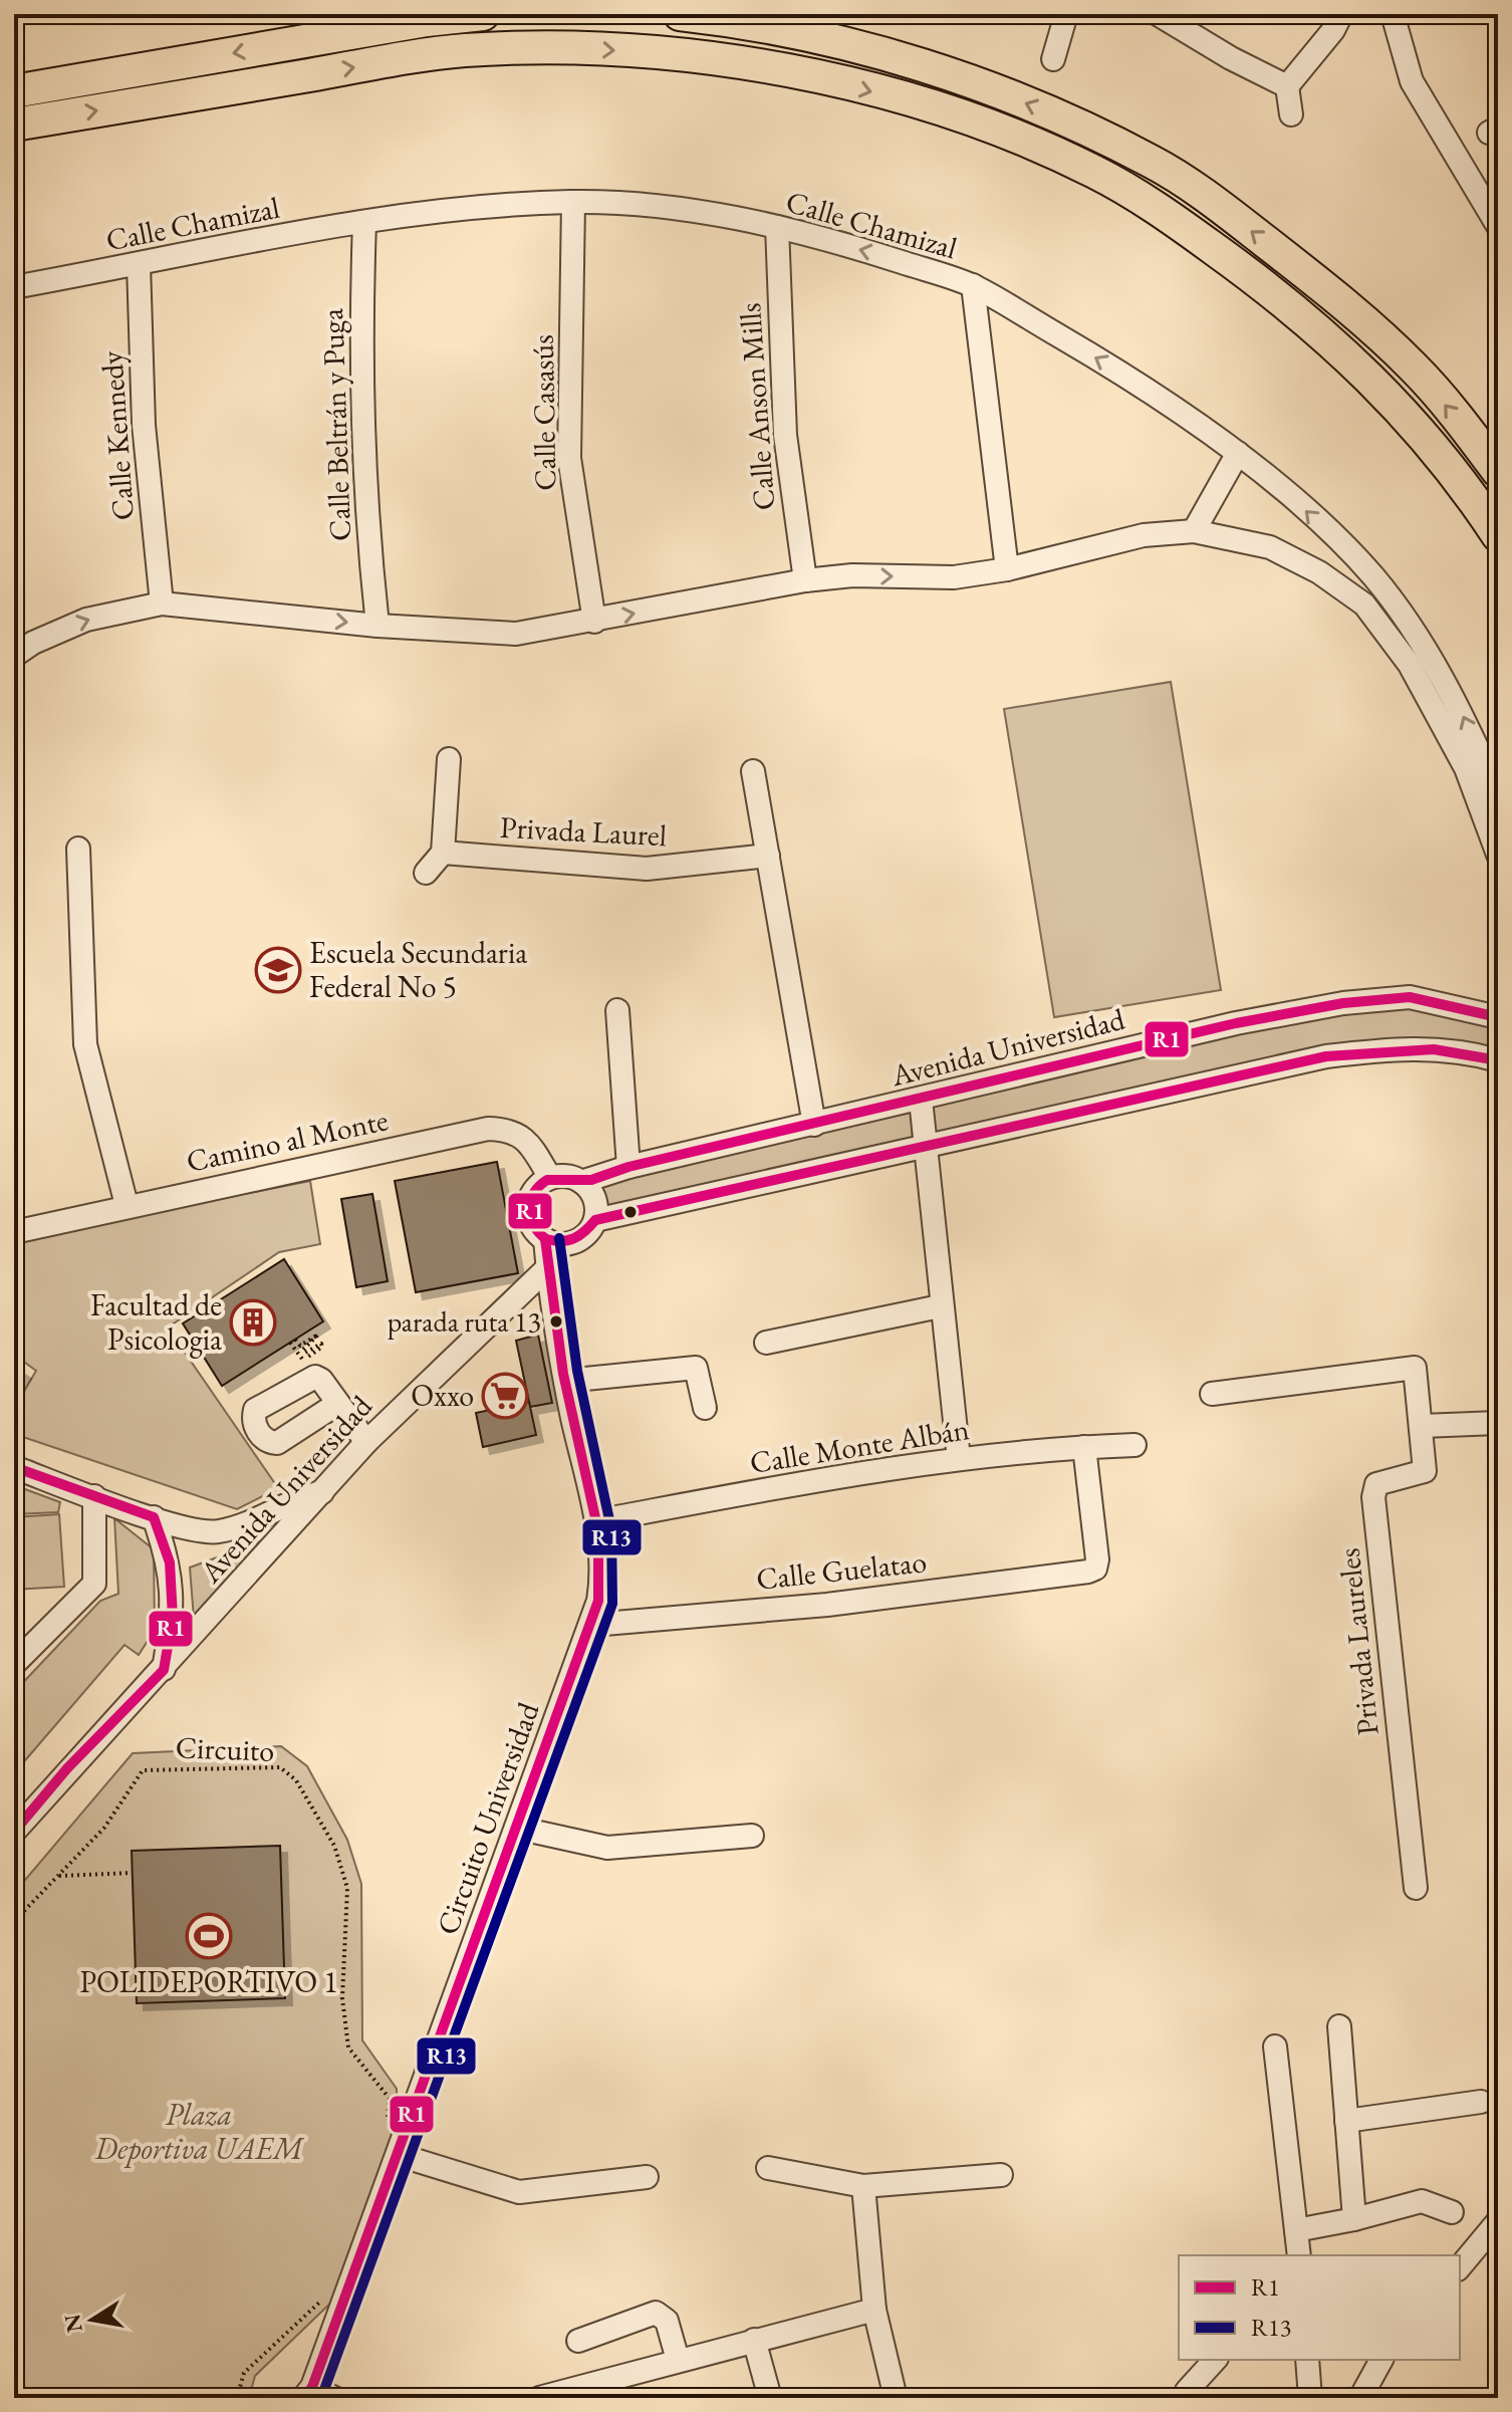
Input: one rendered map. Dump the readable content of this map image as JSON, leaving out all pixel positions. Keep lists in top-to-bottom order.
{
  "streets": {
    "street": [
      "Calle Chamizal",
      "Calle Anson Mills",
      "Calle Casasús",
      "Calle Beltrán y Puga",
      "Calle Kennedy",
      "Privada Laurel",
      "Avenida Universidad",
      "Camino al Monte",
      "Calle Monte Albán",
      "Calle Guelatao",
      "Privada Laureles",
      "Circuito Universidad"
    ],
    "path": ["Circuito"]
  },
  "crossings": [
    ["Calle Chamizal", "Calle Anson Mills"],
    ["Calle Chamizal", "Calle Casasús"],
    ["Calle Chamizal", "Calle Beltrán y Puga"],
    ["Calle Chamizal", "Calle Kennedy"],
    ["Avenida Universidad", "Camino al Monte"],
    ["Avenida Universidad", "Circuito Universidad"],
    ["Camino al Monte", "Circuito Universidad"],
    ["Calle Monte Albán", "Calle Guelatao"],
    ["Calle Monte Albán", "Circuito Universidad"],
    ["Calle Guelatao", "Circuito Universidad"]
  ],
  "parks": ["Plaza Deportiva UAEM"],
  "places": {
    "school or university": ["Escuela Secundaria Federal No 5"],
    "other": ["parada ruta 13"],
    "building": ["Facultad de Psicologia"],
    "supermarket": ["Oxxo"],
    "sports": ["POLIDEPORTIVO 1"]
  },
  "lines": ["transit line R1", "transit line R13"],
  "legend": ["R1", "R13"],
  "north": "left"
}
